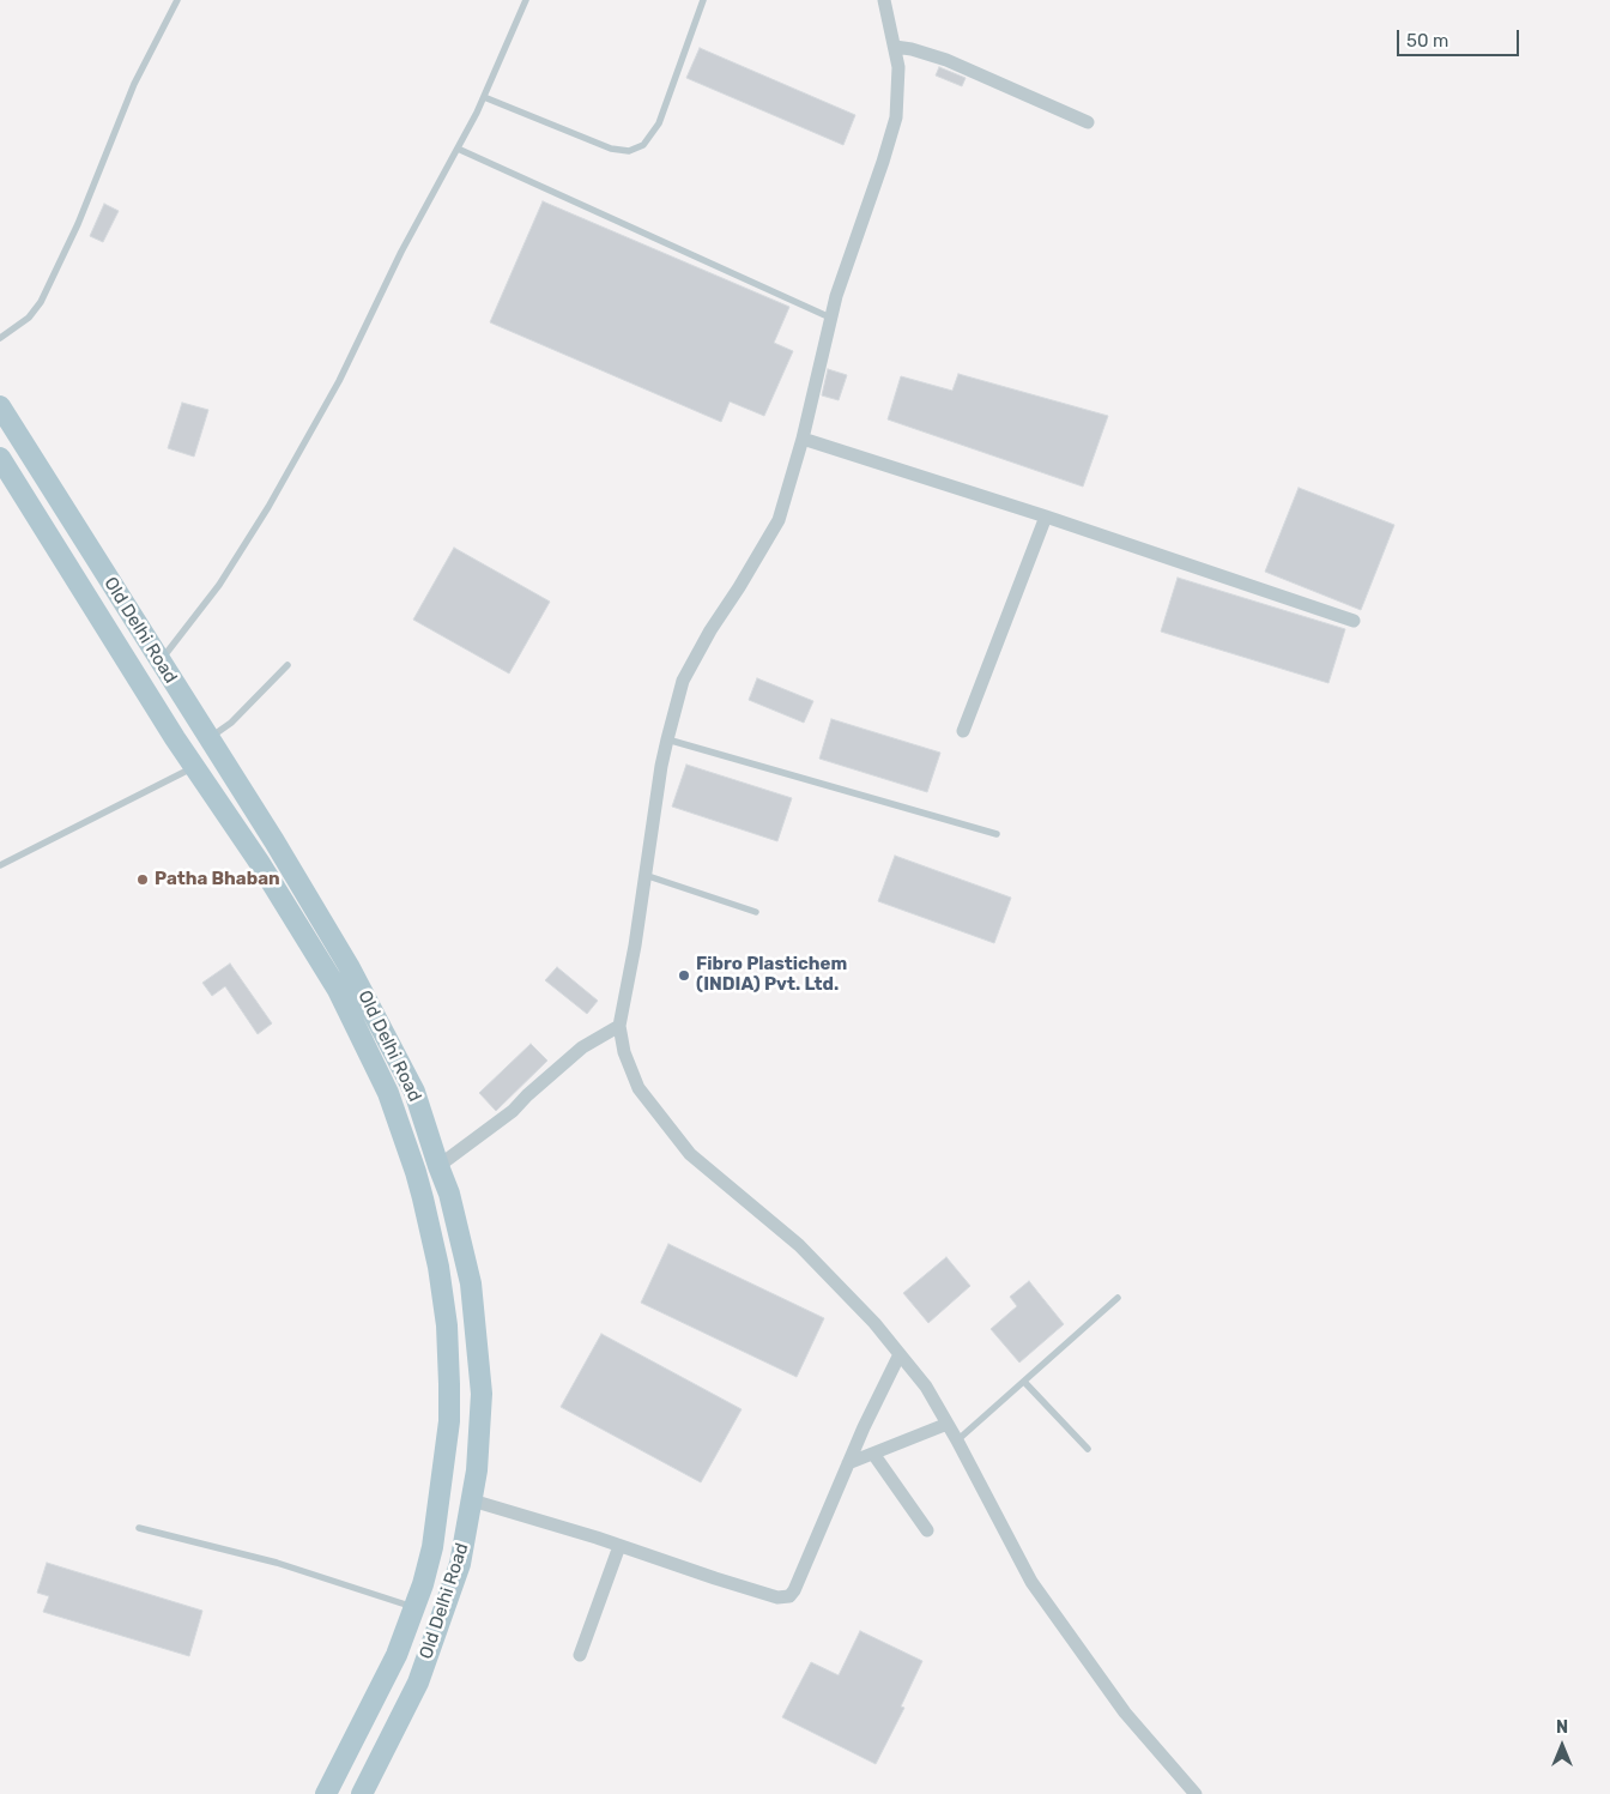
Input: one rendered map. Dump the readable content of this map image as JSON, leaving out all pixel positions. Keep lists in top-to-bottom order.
{
  "streets": {
    "main road": ["Old Delhi Road"]
  },
  "places": ["Patha Bhaban", "Fibro Plastichem (INDIA) Pvt. Ltd."],
  "scale_bar": "50 m",
  "north": "top"
}
